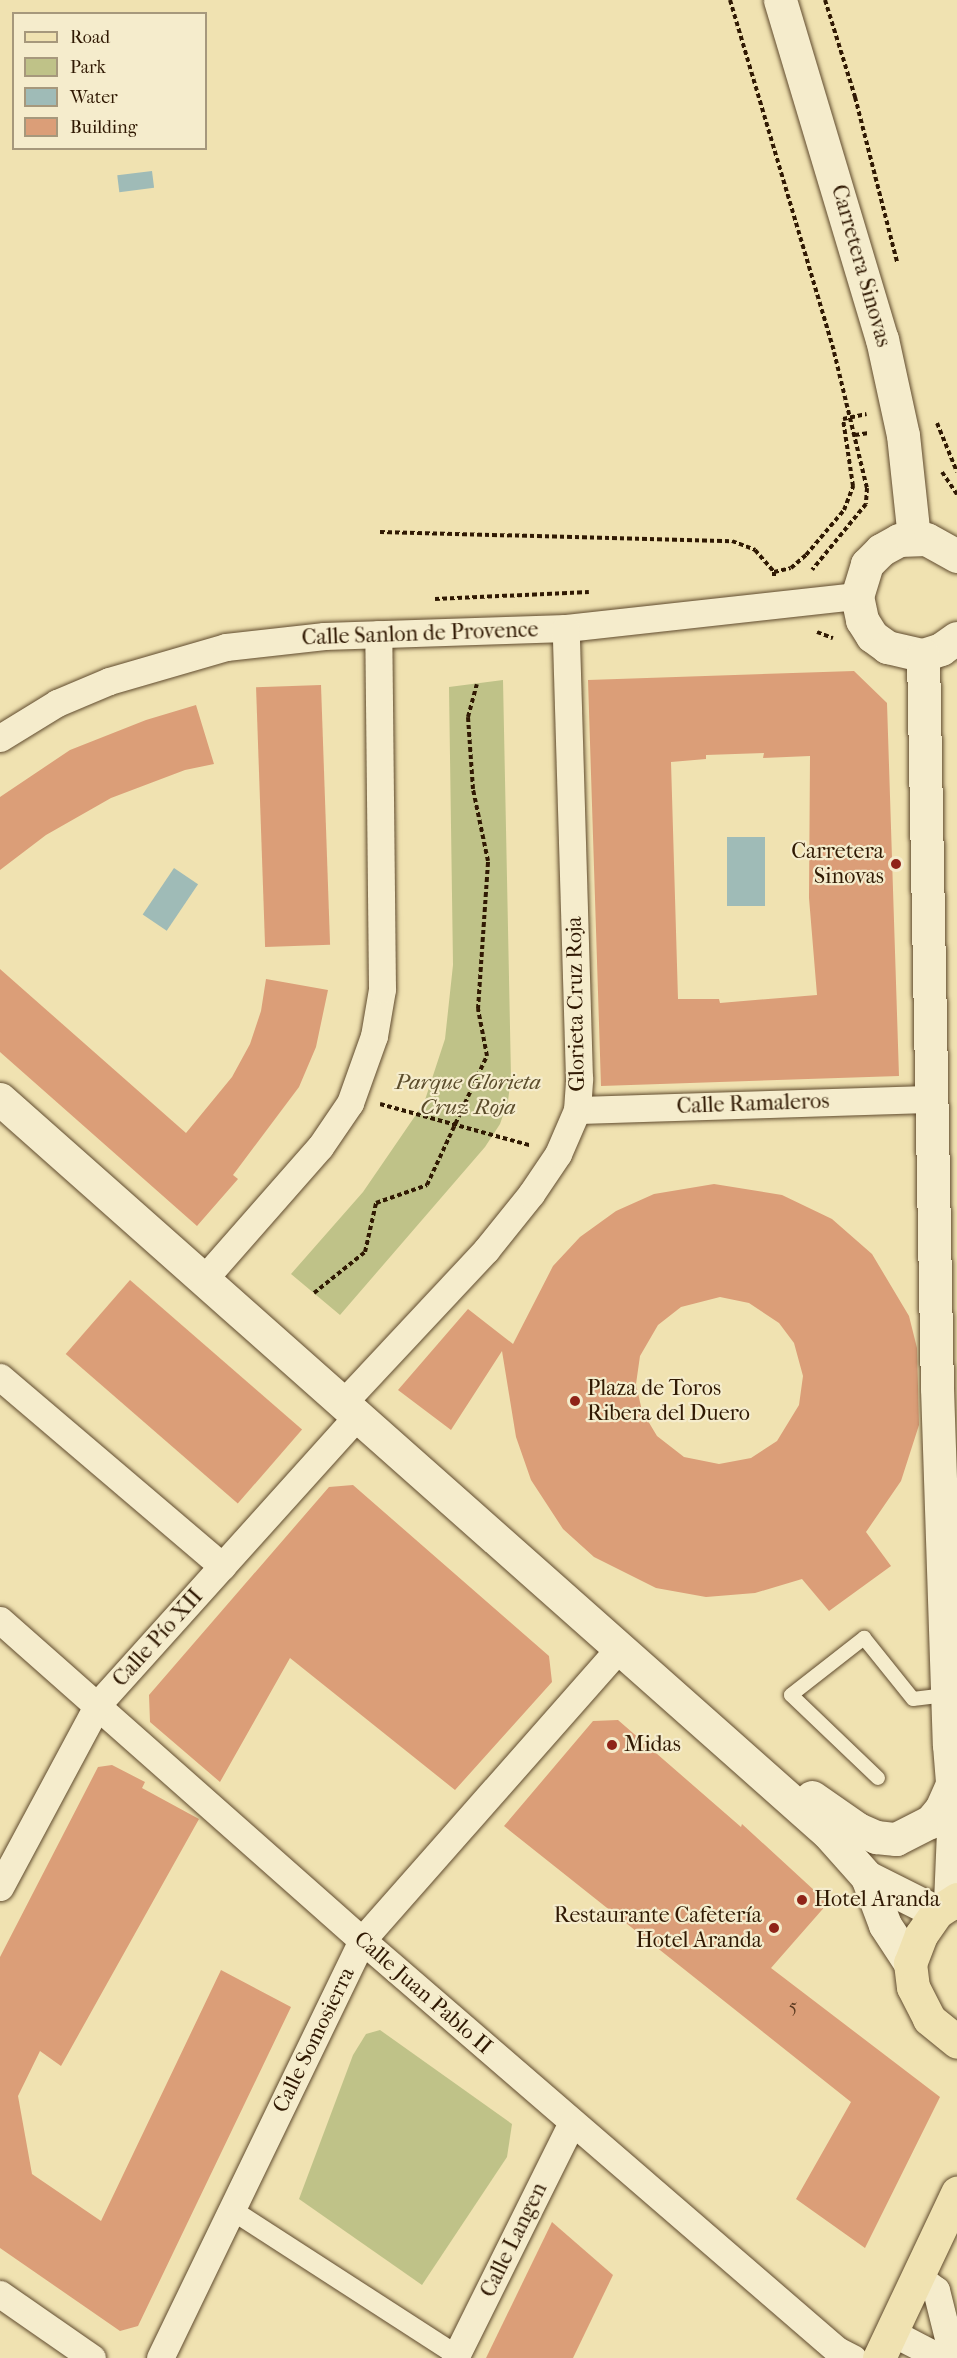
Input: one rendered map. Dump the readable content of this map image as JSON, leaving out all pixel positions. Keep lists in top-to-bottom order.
{
  "streets": {
    "main road": ["Carretera Sinovas"],
    "street": [
      "Calle Sanlon de Provence",
      "Glorieta Cruz Roja",
      "Calle Ramaleros",
      "Calle Pío XII",
      "Calle Juan Pablo II",
      "Calle Somosierra",
      "Calle Langen"
    ]
  },
  "crossings": [
    ["Calle Sanlon de Provence", "Glorieta Cruz Roja"],
    ["Glorieta Cruz Roja", "Calle Ramaleros"],
    ["Glorieta Cruz Roja", "Calle Pío XII"],
    ["Calle Pío XII", "Calle Juan Pablo II"],
    ["Calle Juan Pablo II", "Calle Somosierra"],
    ["Calle Juan Pablo II", "Calle Langen"]
  ],
  "parks": ["Parque Glorieta Cruz Roja"],
  "places": [
    "Carretera Sinovas",
    "Plaza de Toros Ribera del Duero",
    "Midas",
    "Hotel Aranda",
    "Restaurante Cafetería Hotel Aranda"
  ],
  "house_numbers": ["5"],
  "legend": [
    "Road",
    "Park",
    "Water",
    "Building"
  ]
}
